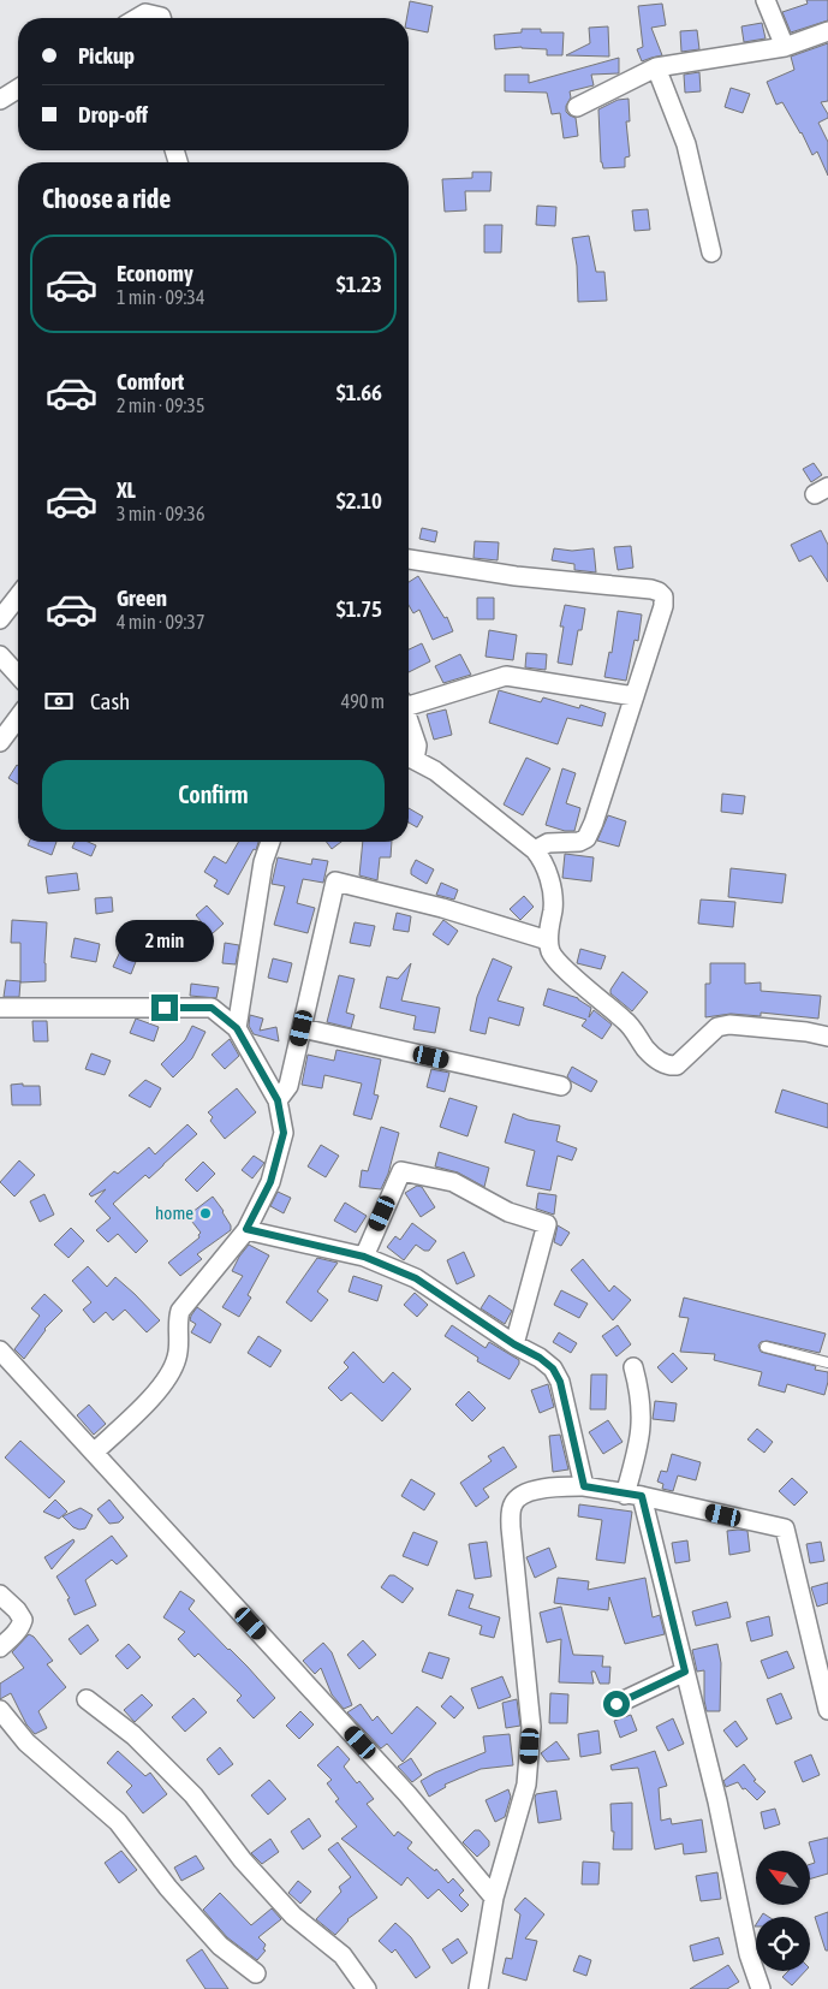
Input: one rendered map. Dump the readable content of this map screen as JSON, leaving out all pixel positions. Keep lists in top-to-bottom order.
{
  "places": ["home"],
  "north": "top left",
  "page": {
    "banner": ["Pickup", "Drop-off"],
    "heading": "Choose a ride",
    "list": [
      {
        "name": "Economy",
        "note": "1 min · 09:34",
        "value": "$1.23"
      },
      {
        "name": "Comfort",
        "note": "2 min · 09:35",
        "value": "$1.66"
      },
      {
        "name": "XL",
        "note": "3 min · 09:36",
        "value": "$2.10"
      },
      {
        "name": "Green",
        "note": "4 min · 09:37",
        "value": "$1.75"
      }
    ],
    "pay": ["Cash", "490 m"],
    "buttons": "Confirm",
    "bubble": "2 min"
  }
}
